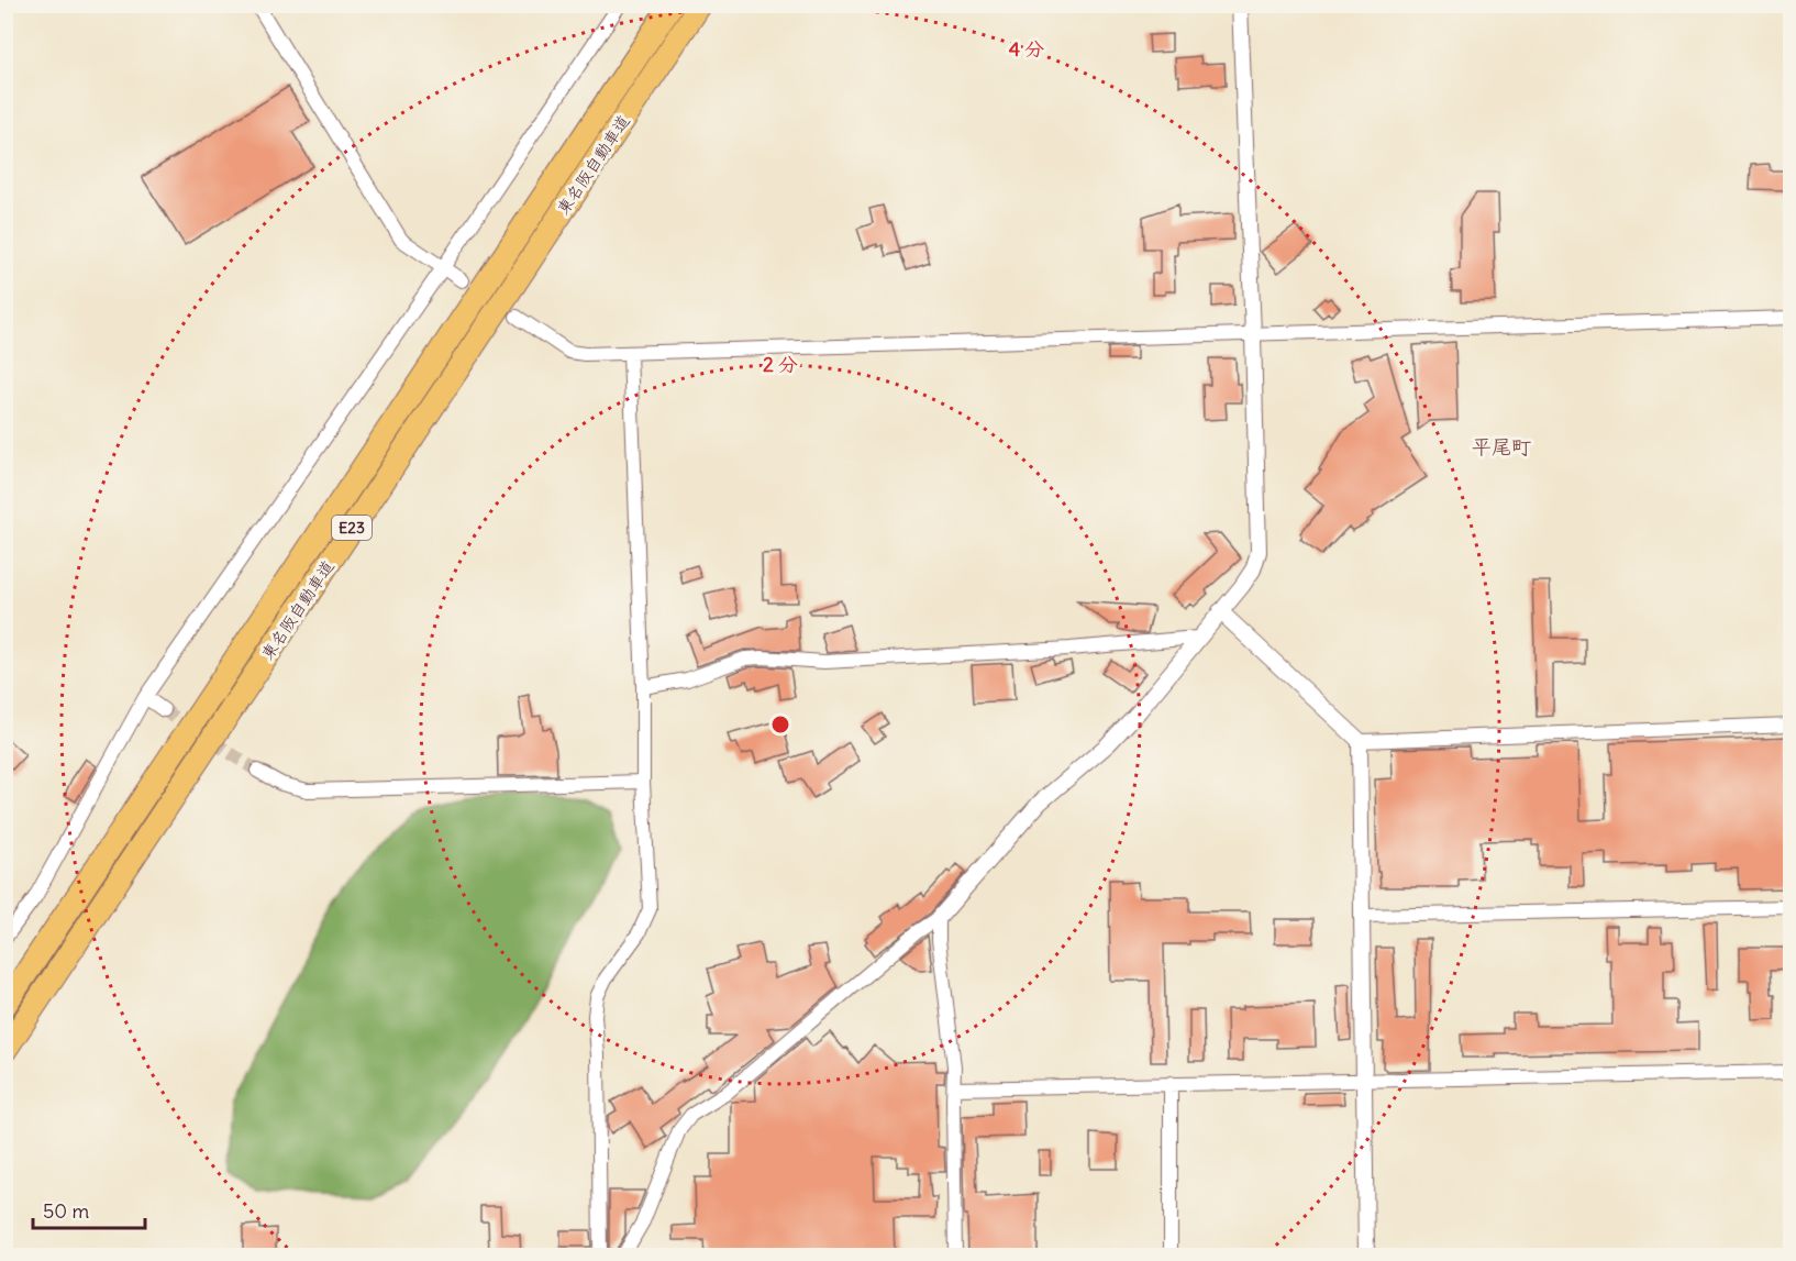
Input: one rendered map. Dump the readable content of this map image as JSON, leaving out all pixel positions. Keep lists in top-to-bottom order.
{
  "streets": {
    "highway": ["東名阪自動車道", "E23"]
  },
  "districts": ["平尾町"],
  "scale_bar": "50 m",
  "rings": ["4 分", "2 分"]
}
